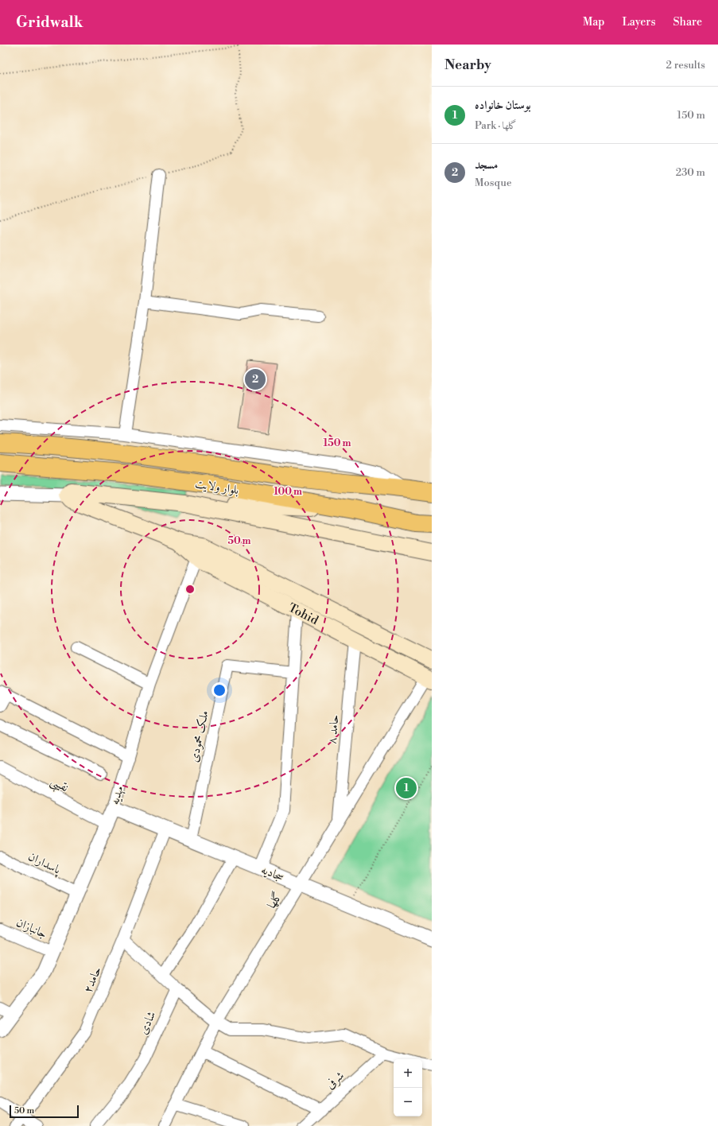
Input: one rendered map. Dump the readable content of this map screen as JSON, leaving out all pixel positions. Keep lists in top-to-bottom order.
{
  "streets": {
    "main road": ["بلوار ولایت", "Tohid"],
    "street": [
      "حامد ۸",
      "ملک محمودی",
      "نقیبی",
      "مهدیه",
      "پاسداران",
      "سجادیه",
      "گلها",
      "جانبازان",
      "حامد۲",
      "شادی",
      "شرفی"
    ]
  },
  "crossings": [
    ["Tohid", "حامد ۸"],
    ["Tohid", "مهدیه"],
    ["Tohid", "گلها"],
    ["حامد ۸", "گلها"],
    ["ملک محمودی", "سجادیه"],
    ["نقیبی", "مهدیه"],
    ["مهدیه", "پاسداران"],
    ["مهدیه", "سجادیه"],
    ["مهدیه", "جانبازان"],
    ["سجادیه", "گلها"],
    ["سجادیه", "حامد۲"]
  ],
  "scale_bar": "50 m",
  "page": {
    "header": "Gridwalk",
    "nav": ["Map", "Layers", "Share"],
    "heading": ["Nearby", "2 results"],
    "list": [
      {
        "mark": "1",
        "name": "بوستان خانواده",
        "note": "Park · گلها",
        "value": "150 m"
      },
      {
        "mark": "2",
        "name": "مسجد",
        "note": "Mosque",
        "value": "230 m"
      }
    ],
    "pins": ["2", "1"],
    "map_buttons": ["+", "−"],
    "scale": "50 m"
  },
  "rings": ["150 m", "100 m", "50 m"]
}
